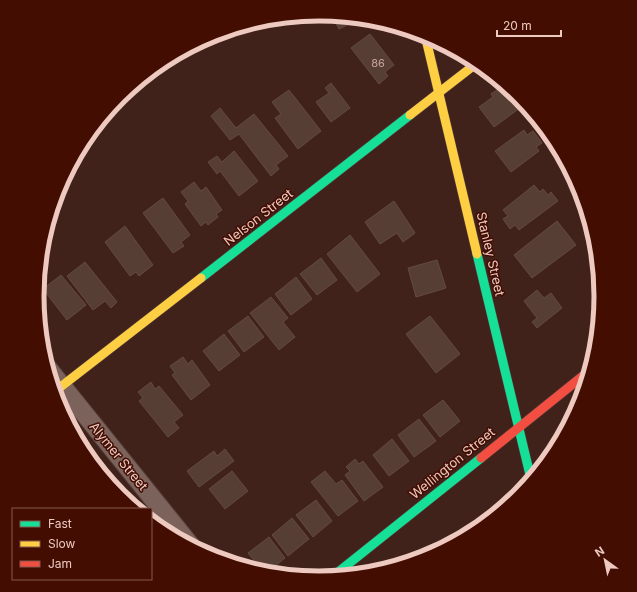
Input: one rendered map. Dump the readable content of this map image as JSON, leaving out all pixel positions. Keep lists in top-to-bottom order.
{
  "streets": {
    "street": [
      "Nelson Street",
      "Stanley Street",
      "Alymer Street",
      "Wellington Street"
    ]
  },
  "crossings": [
    ["Nelson Street", "Stanley Street"],
    ["Stanley Street", "Wellington Street"]
  ],
  "house_numbers": ["86"],
  "legend": ["Fast", "Slow", "Jam"],
  "scale_bar": "20 m",
  "north": "top left"
}
